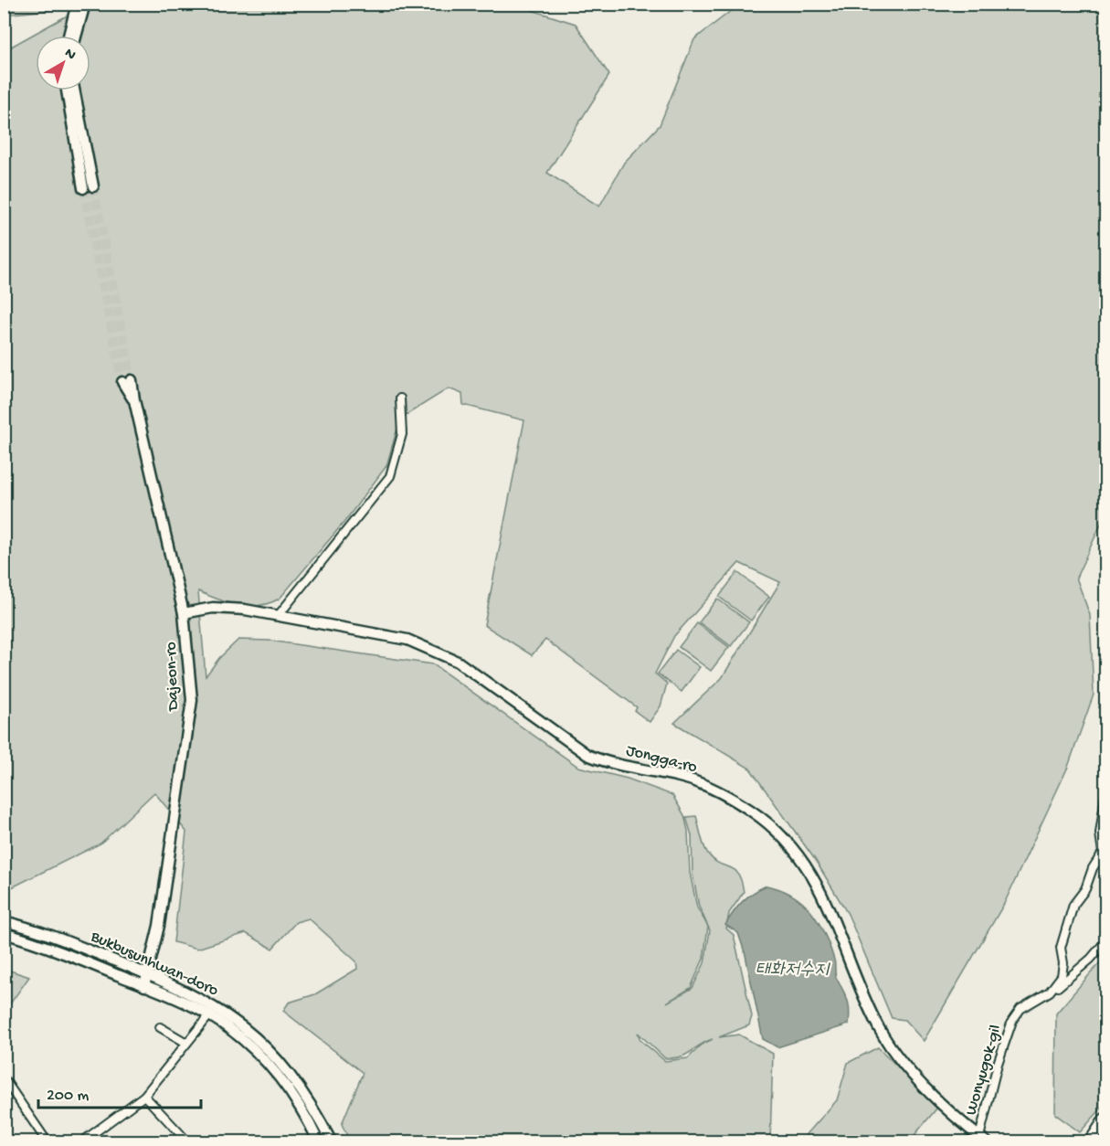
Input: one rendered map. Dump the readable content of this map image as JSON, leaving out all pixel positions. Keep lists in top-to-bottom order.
{
  "streets": {
    "main road": ["Dajeon-ro", "Jongga-ro", "Bukbusunhwan-doro"],
    "street": ["Wonyugok-gil"]
  },
  "crossings": [
    ["Dajeon-ro", "Jongga-ro"],
    ["Dajeon-ro", "Bukbusunhwan-doro"],
    ["Jongga-ro", "Wonyugok-gil"]
  ],
  "water": ["태화저수지"],
  "scale_bar": "200 m",
  "north": "top right"
}
